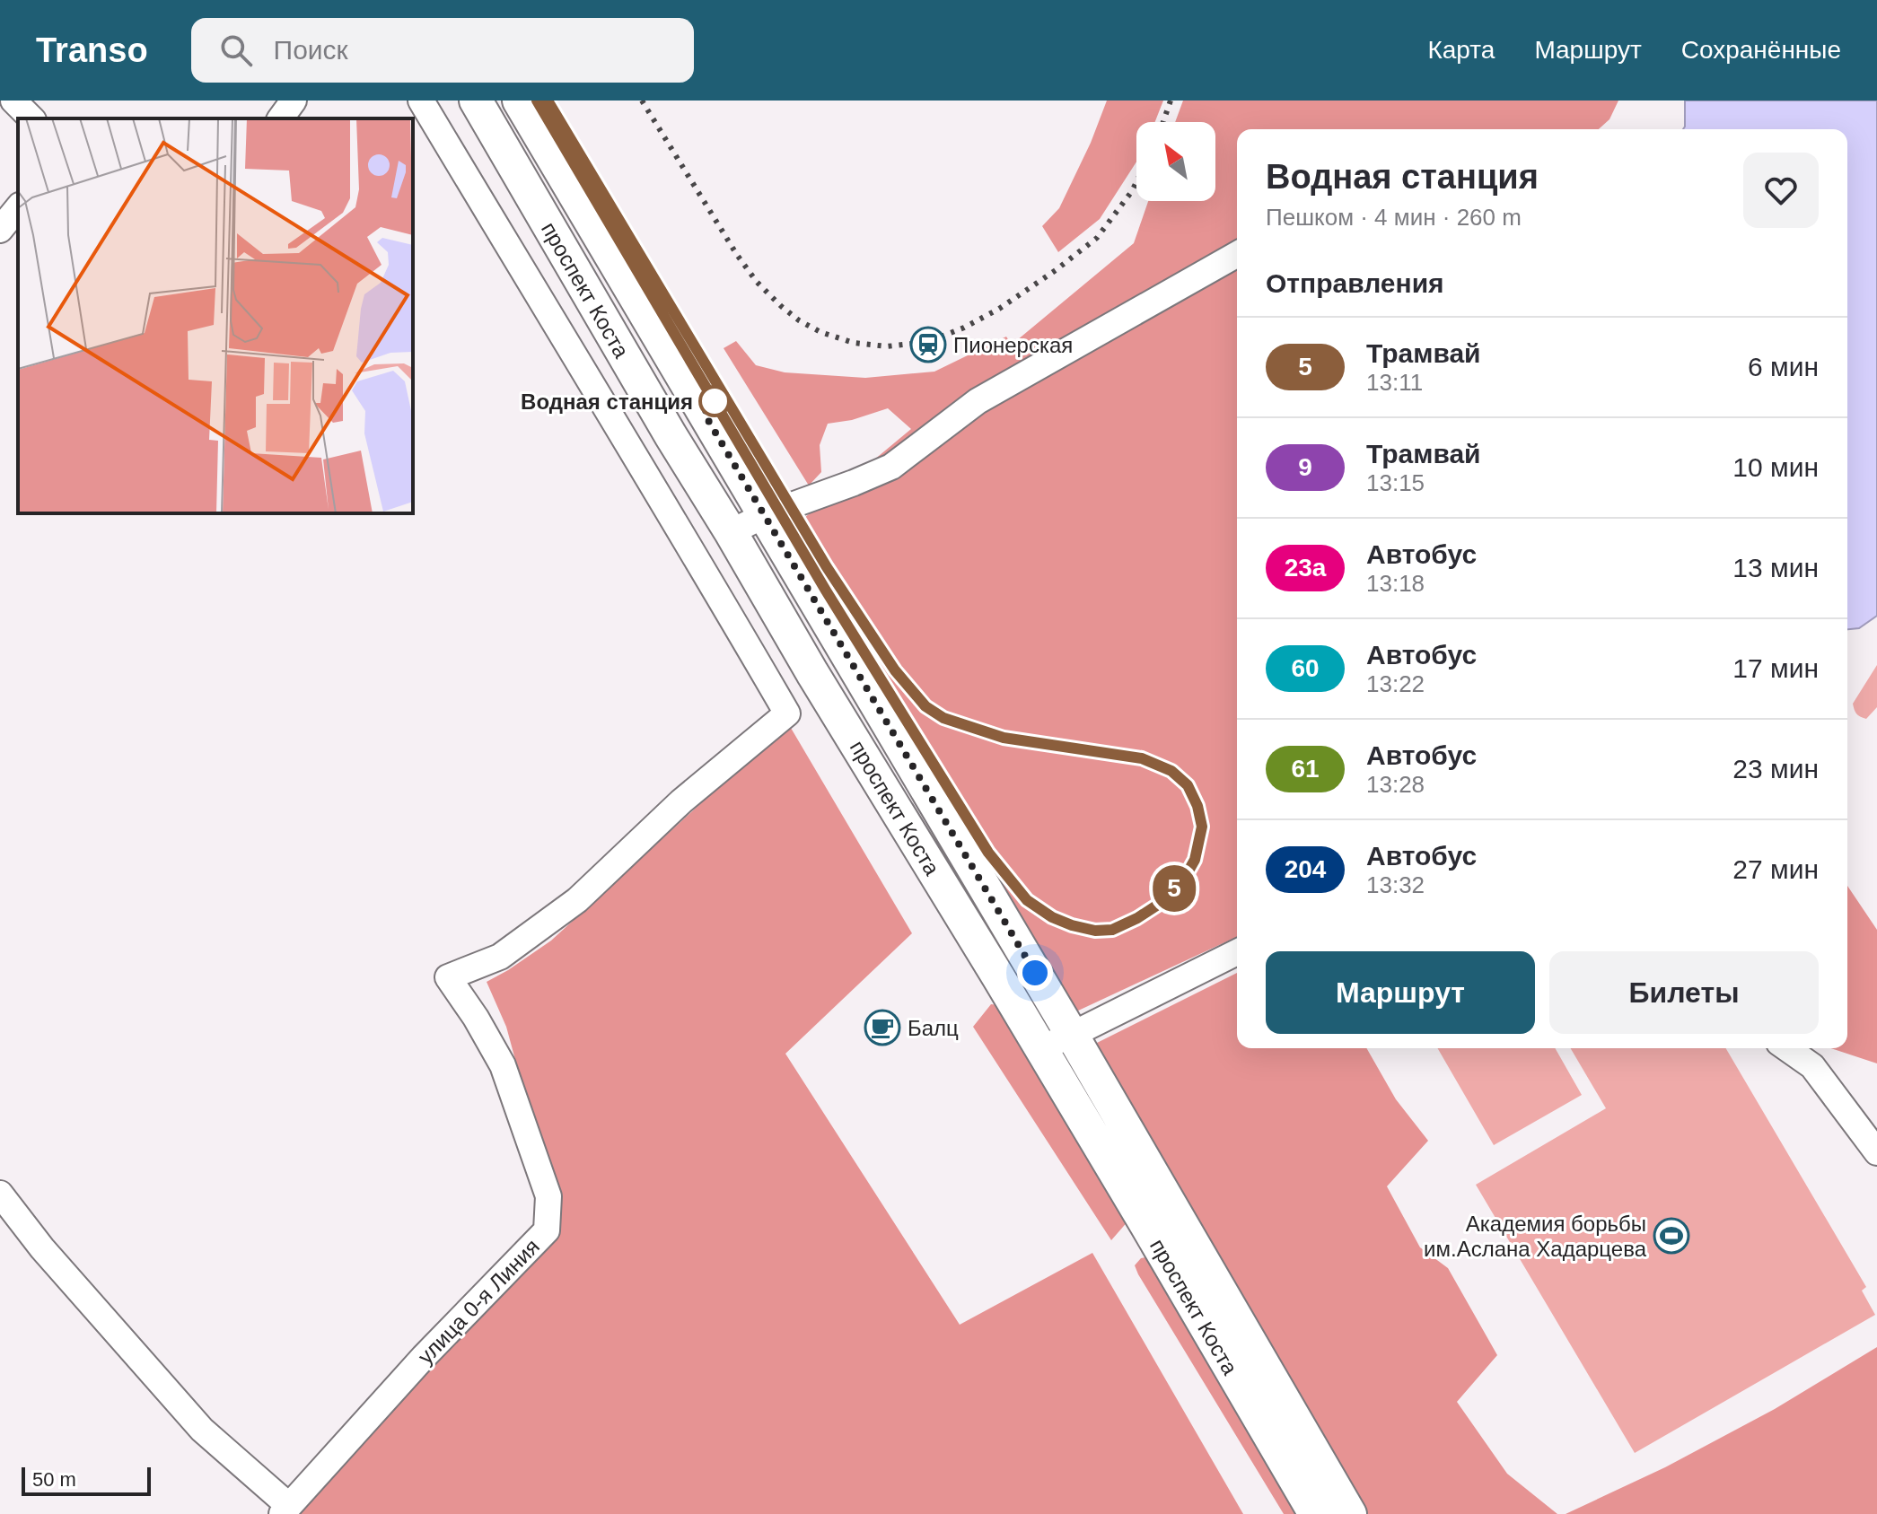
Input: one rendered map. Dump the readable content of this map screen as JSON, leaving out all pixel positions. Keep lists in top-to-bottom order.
{
  "streets": {
    "main road": ["проспект Коста"],
    "street": ["улица 0-я Линия"]
  },
  "places": {
    "station": ["Пионерская"],
    "other": ["Водная станция"],
    "cafe": ["Балц"],
    "sports": ["Академия борьбы им.Аслана Хадарцева"]
  },
  "lines": ["tram line 5"],
  "scale_bar": "50 m",
  "north": "top left",
  "page": {
    "header": "Transo",
    "search": "Поиск",
    "nav": ["Карта", "Маршрут", "Сохранённые"],
    "on_map": "5",
    "heading": [
      ["Водная станция", "Пешком · 4 мин · 260 m"],
      "Отправления"
    ],
    "list": [
      {
        "mark": "5",
        "name": "Трамвай",
        "note": "13:11",
        "value": "6 мин"
      },
      {
        "mark": "9",
        "name": "Трамвай",
        "note": "13:15",
        "value": "10 мин"
      },
      {
        "mark": "23a",
        "name": "Автобус",
        "note": "13:18",
        "value": "13 мин"
      },
      {
        "mark": "60",
        "name": "Автобус",
        "note": "13:22",
        "value": "17 мин"
      },
      {
        "mark": "61",
        "name": "Автобус",
        "note": "13:28",
        "value": "23 мин"
      },
      {
        "mark": "204",
        "name": "Автобус",
        "note": "13:32",
        "value": "27 мин"
      }
    ],
    "buttons": ["Маршрут", "Билеты"],
    "scale": "50 m"
  }
}
